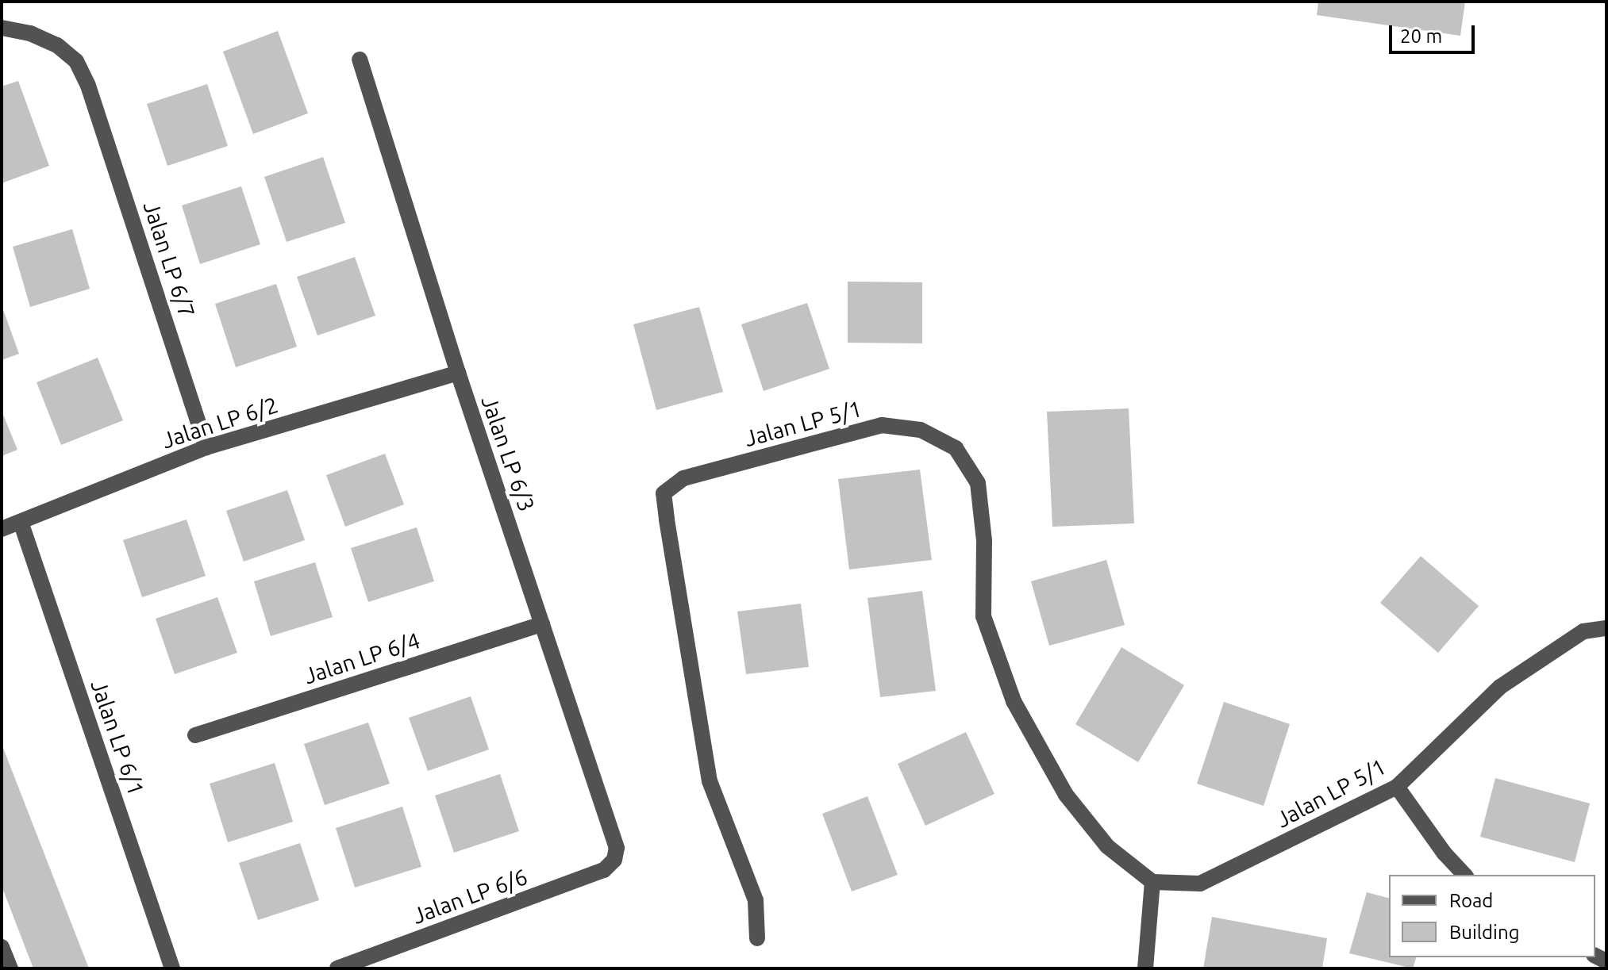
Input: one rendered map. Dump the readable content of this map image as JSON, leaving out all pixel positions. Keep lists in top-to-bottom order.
{
  "streets": {
    "street": [
      "Jalan LP 6/7",
      "Jalan LP 6/2",
      "Jalan LP 5/1",
      "Jalan LP 6/3",
      "Jalan LP 6/4",
      "Jalan LP 6/1",
      "Jalan LP 6/6"
    ]
  },
  "crossings": [
    ["Jalan LP 6/7", "Jalan LP 6/2"],
    ["Jalan LP 6/2", "Jalan LP 6/3"],
    ["Jalan LP 6/2", "Jalan LP 6/1"],
    ["Jalan LP 6/3", "Jalan LP 6/4"],
    ["Jalan LP 6/3", "Jalan LP 6/6"]
  ],
  "legend": ["Road", "Building"],
  "scale_bar": "20 m"
}
